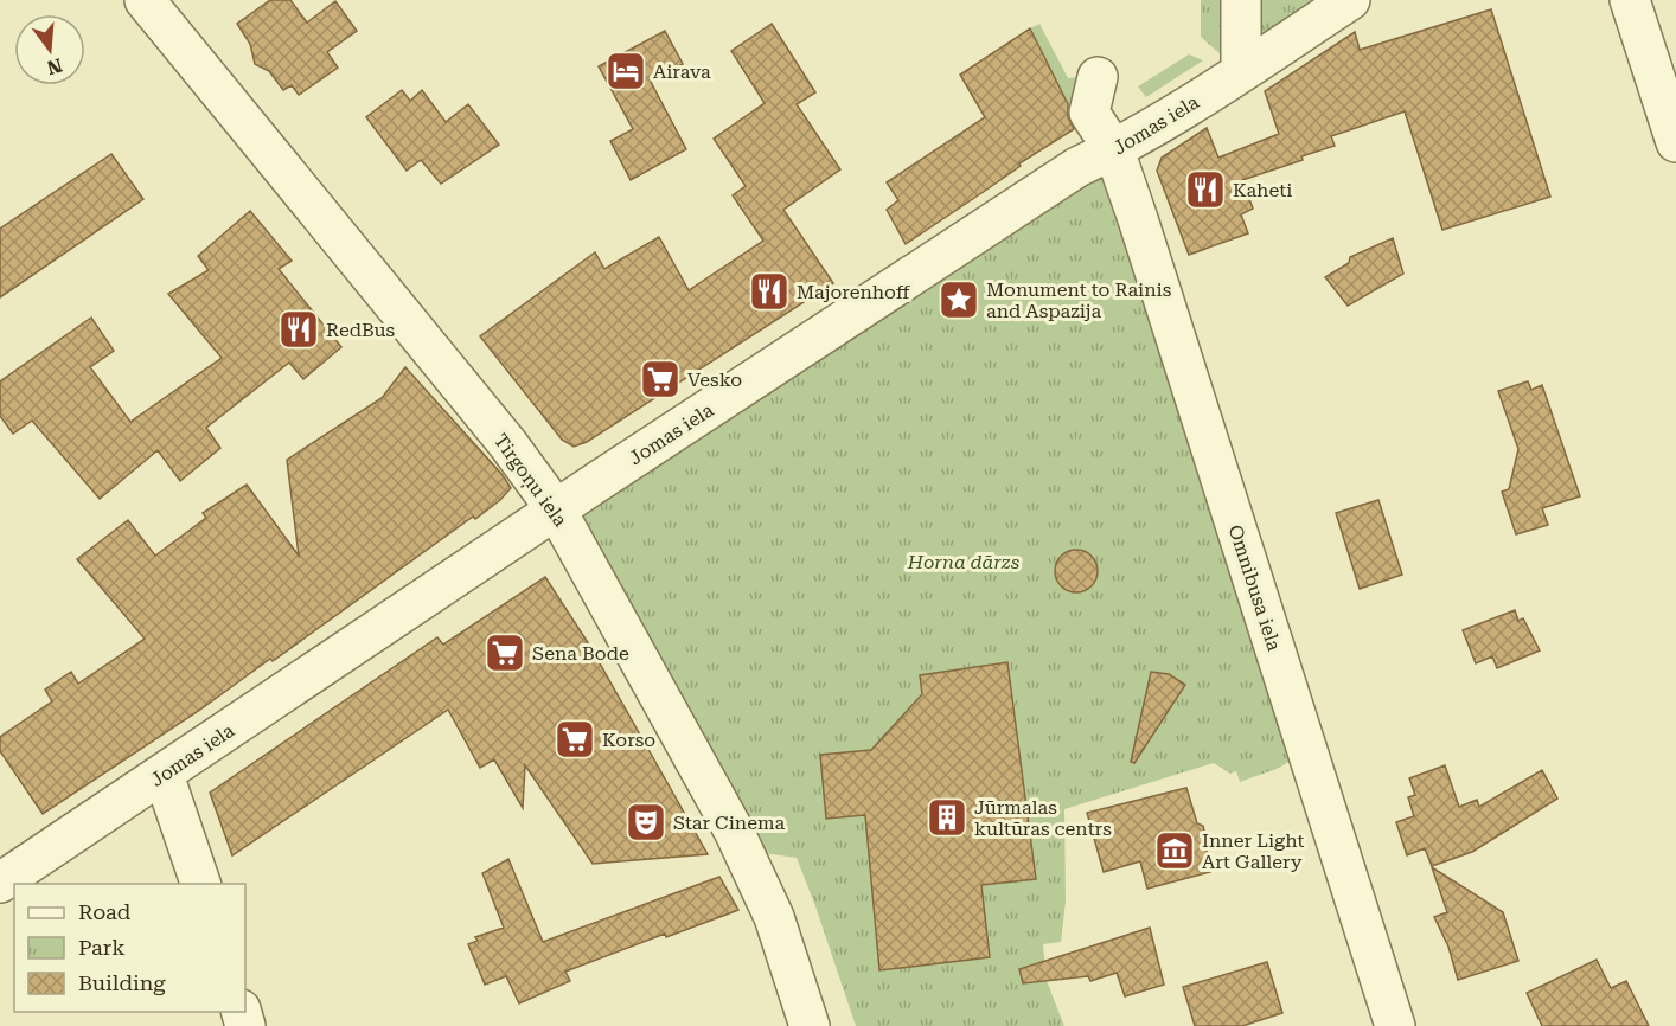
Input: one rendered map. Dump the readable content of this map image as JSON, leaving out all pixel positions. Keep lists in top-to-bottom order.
{
  "streets": {
    "street": ["Jomas iela", "Tirgoņu iela", "Omnibusa iela"]
  },
  "crossings": [
    ["Jomas iela", "Tirgoņu iela"],
    ["Jomas iela", "Omnibusa iela"]
  ],
  "parks": ["Horna dārzs"],
  "places": {
    "hotel": ["Airava"],
    "restaurant": ["Kaheti", "Majorenhoff", "RedBus"],
    "place": ["Monument to Rainis and Aspazija"],
    "supermarket": ["Vesko", "Sena Bode", "Korso"],
    "building": ["Jūrmalas kultūras centrs"],
    "theatre": ["Star Cinema"],
    "museum": ["Inner Light Art Gallery"]
  },
  "legend": ["Road", "Park", "Building"],
  "north": "bottom"
}
